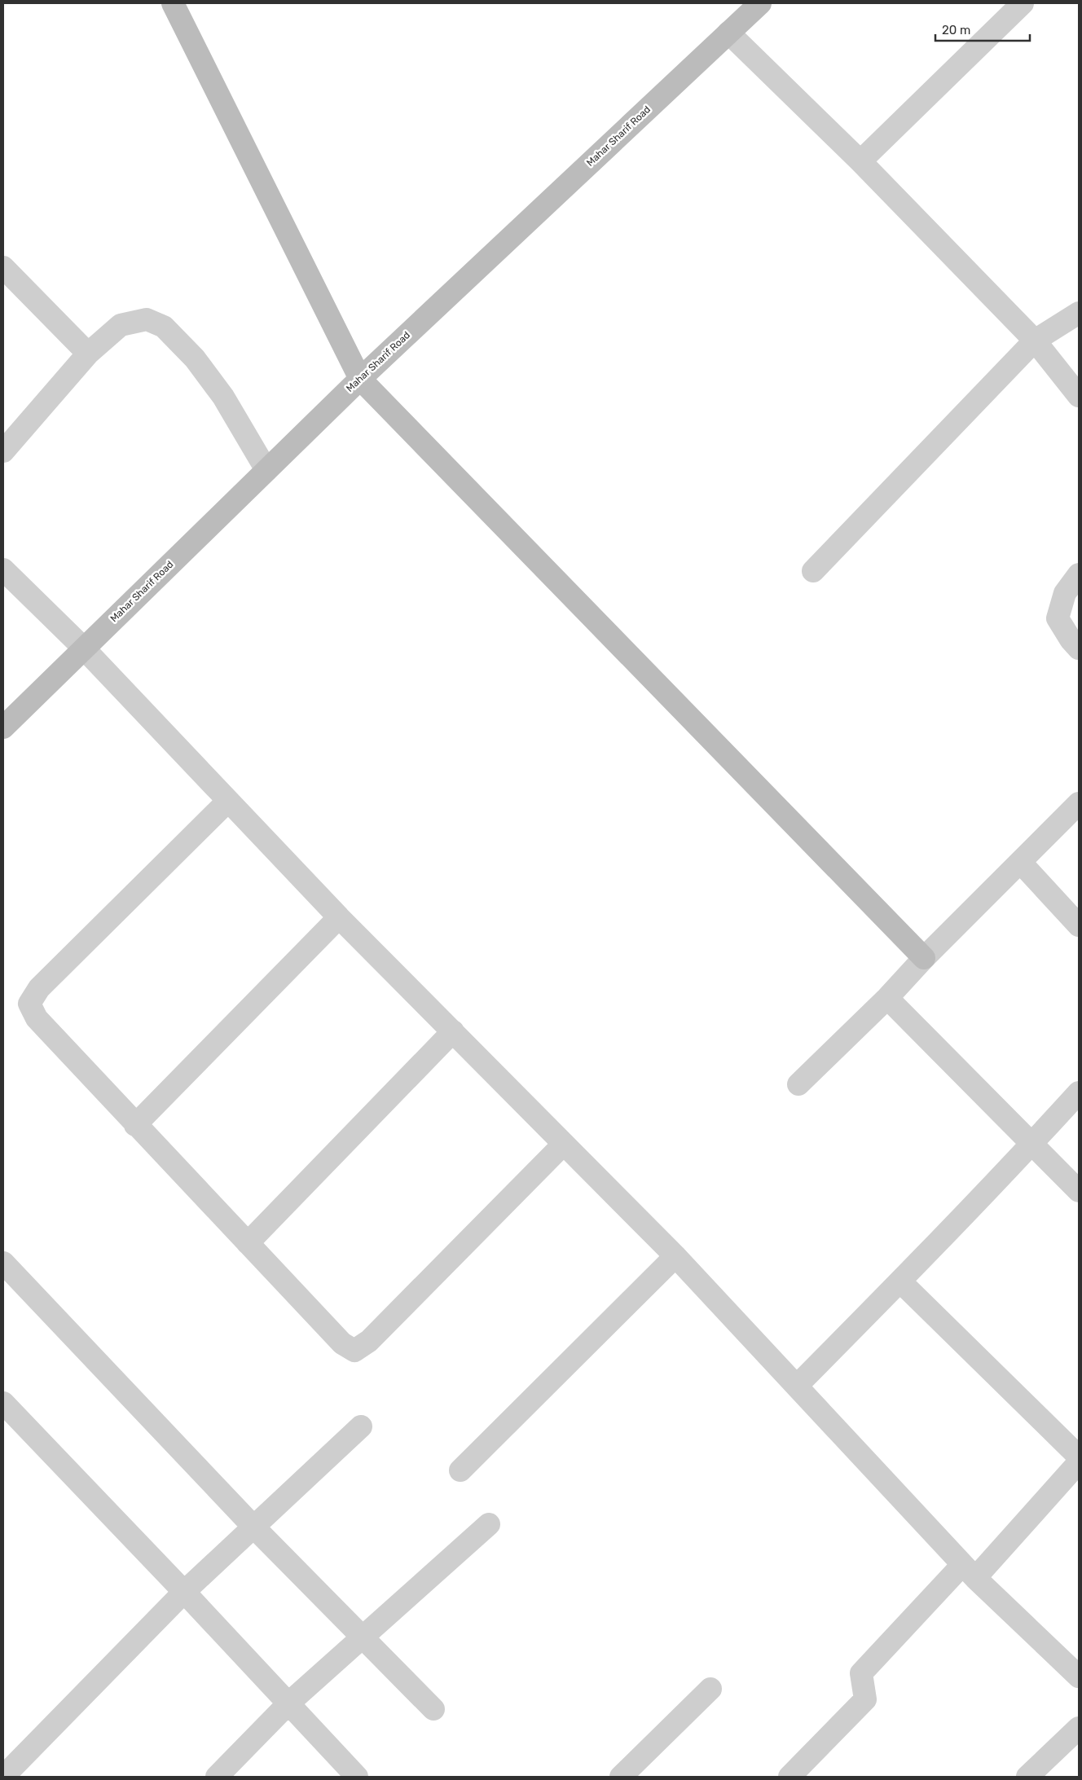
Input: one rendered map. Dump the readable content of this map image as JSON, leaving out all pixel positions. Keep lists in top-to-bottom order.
{
  "streets": {
    "street": ["Mahar Sharif Road"]
  },
  "scale_bar": "20 m"
}
